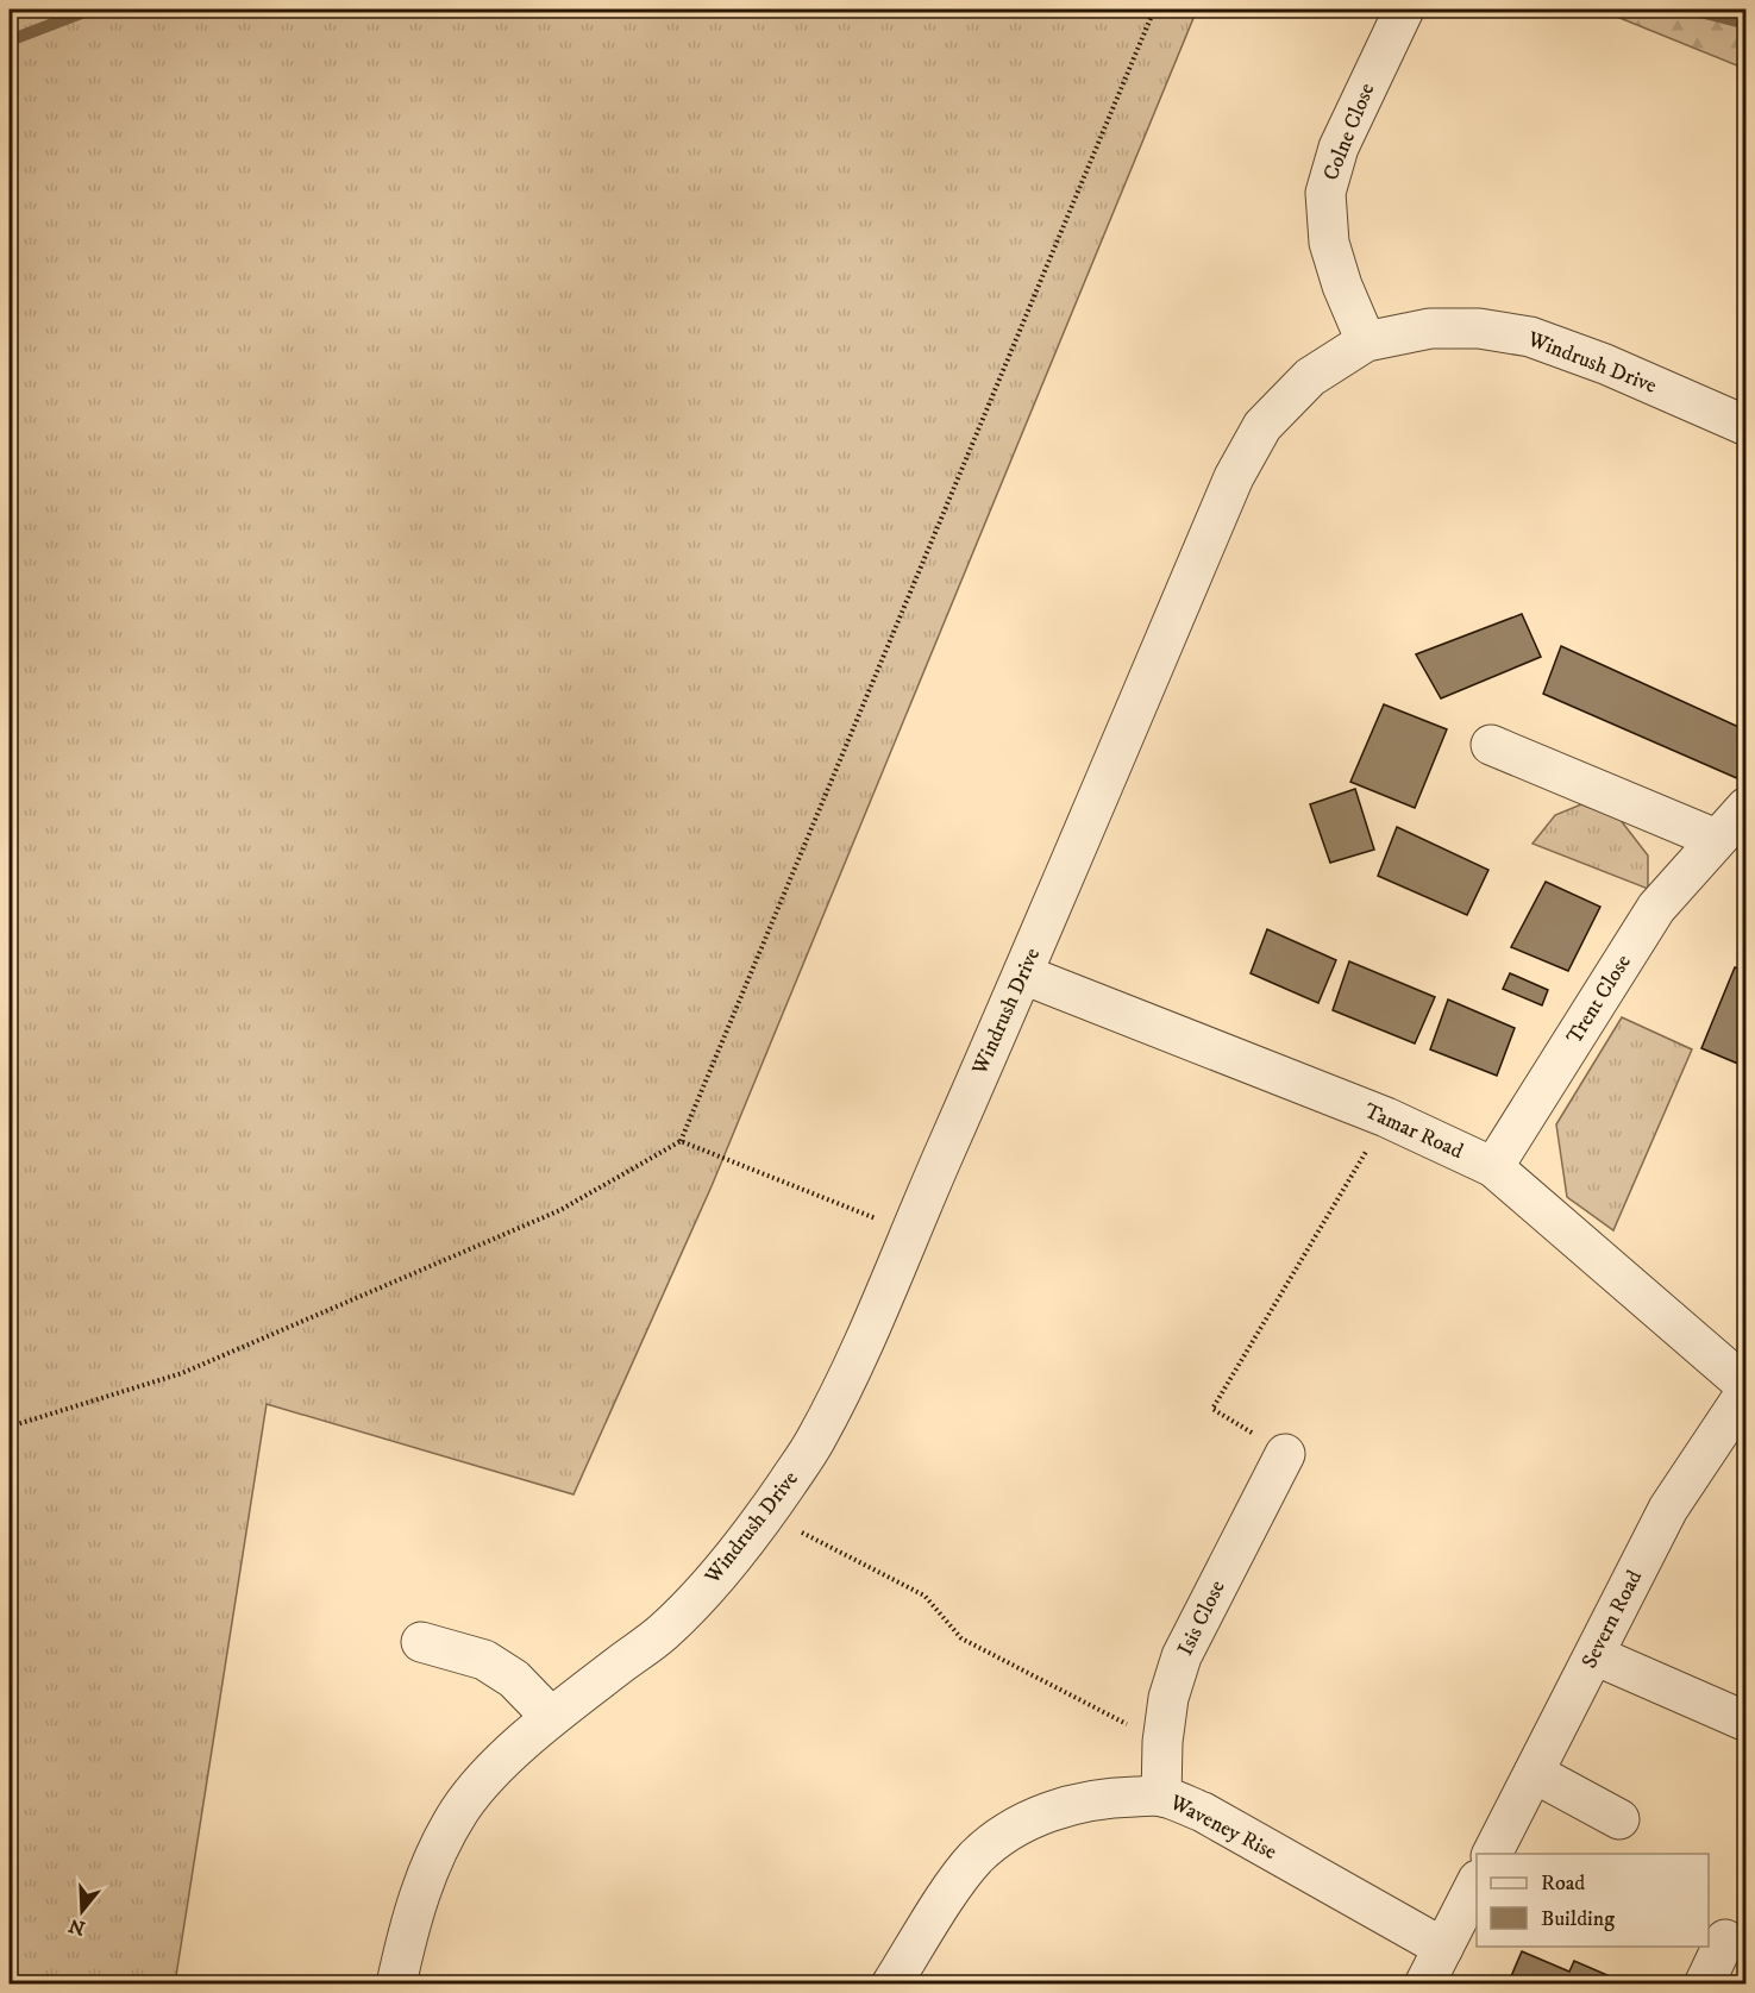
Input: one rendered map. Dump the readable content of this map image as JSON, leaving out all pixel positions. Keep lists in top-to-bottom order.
{
  "streets": {
    "street": [
      "Colne Close",
      "Windrush Drive",
      "Trent Close",
      "Tamar Road",
      "Isis Close",
      "Severn Road",
      "Waveney Rise"
    ]
  },
  "crossings": [
    ["Colne Close", "Windrush Drive"],
    ["Windrush Drive", "Tamar Road"],
    ["Trent Close", "Tamar Road"],
    ["Tamar Road", "Severn Road"],
    ["Isis Close", "Waveney Rise"]
  ],
  "legend": ["Road", "Building"],
  "north": "bottom"
}
